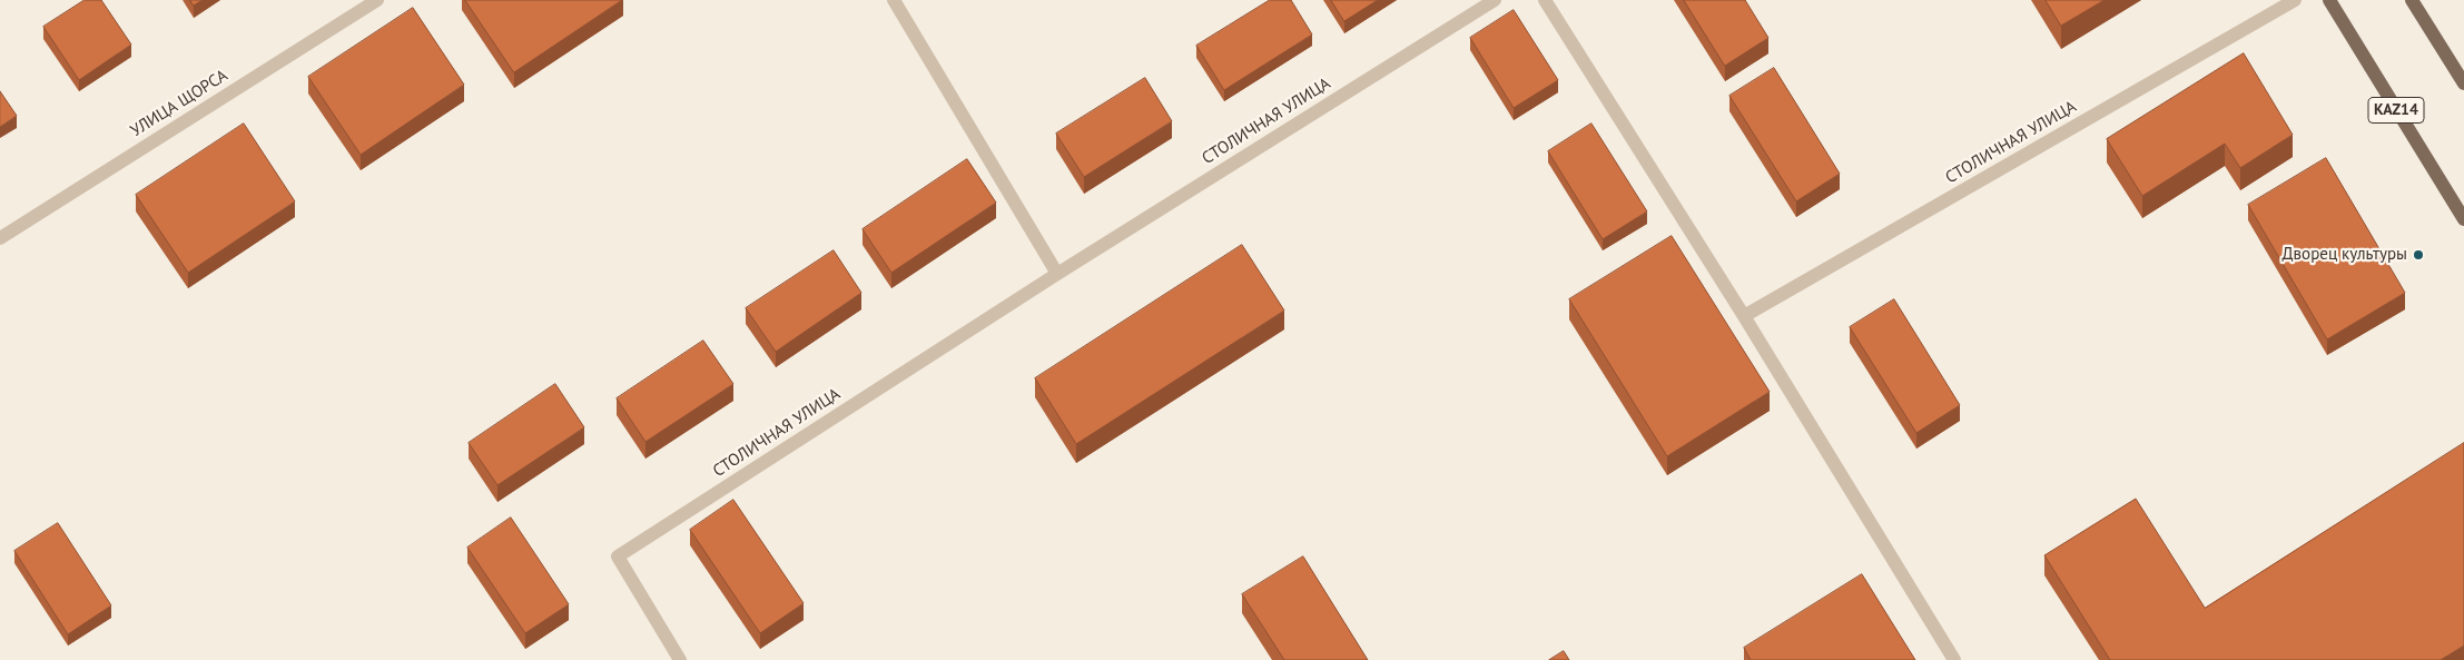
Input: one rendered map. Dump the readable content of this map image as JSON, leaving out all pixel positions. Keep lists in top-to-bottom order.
{
  "streets": {
    "main road": ["KAZ14"],
    "street": ["УЛИЦА ЩОРСА", "СТОЛИЧНАЯ УЛИЦА"]
  },
  "places": ["Дворец культуры"]
}
